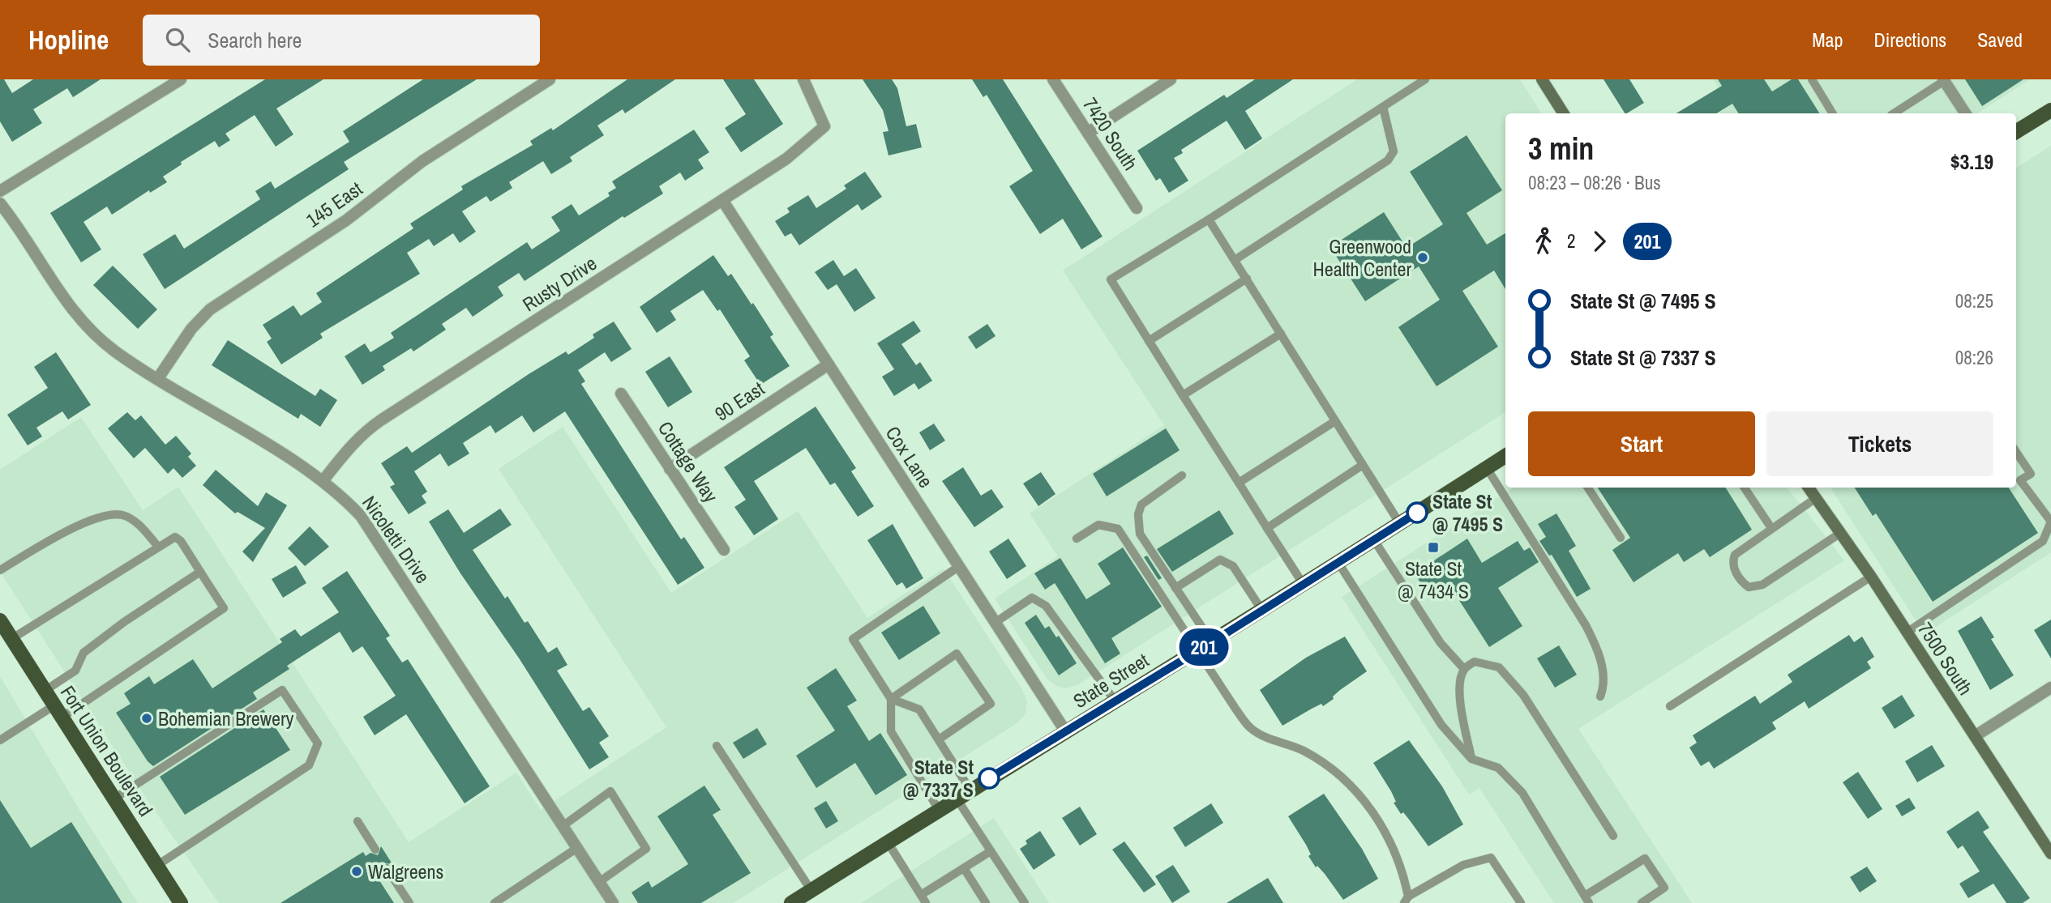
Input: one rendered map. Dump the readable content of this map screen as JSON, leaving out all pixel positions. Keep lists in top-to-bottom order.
{
  "streets": {
    "main road": ["State Street", "Fort Union Boulevard"],
    "street": [
      "7420 South",
      "145 East",
      "Rusty Drive",
      "90 East",
      "Cox Lane",
      "Cottage Way",
      "Nicoletti Drive",
      "7500 South"
    ]
  },
  "crossings": [
    ["145 East", "Nicoletti Drive"],
    ["Rusty Drive", "Cox Lane"],
    ["Rusty Drive", "Nicoletti Drive"],
    ["90 East", "Cox Lane"],
    ["90 East", "Cottage Way"],
    ["Cox Lane", "State Street"]
  ],
  "places": {
    "other": [
      "Greenwood Health Center",
      "State St @ 7495 S",
      "Bohemian Brewery",
      "State St @ 7337 S",
      "Walgreens"
    ],
    "transit": ["State St @ 7434 S"]
  },
  "lines": ["bus line 201"],
  "page": {
    "header": "Hopline",
    "search": "Search here",
    "nav": ["Map", "Directions", "Saved"],
    "on_map": "201",
    "heading": ["3 min", "08:23 – 08:26 · Bus", "$3.19"],
    "legs": ["2", "201"],
    "list": [
      {
        "name": "State St @ 7495 S",
        "value": "08:25"
      },
      {
        "name": "State St @ 7337 S",
        "value": "08:26"
      }
    ],
    "buttons": ["Start", "Tickets"]
  }
}
